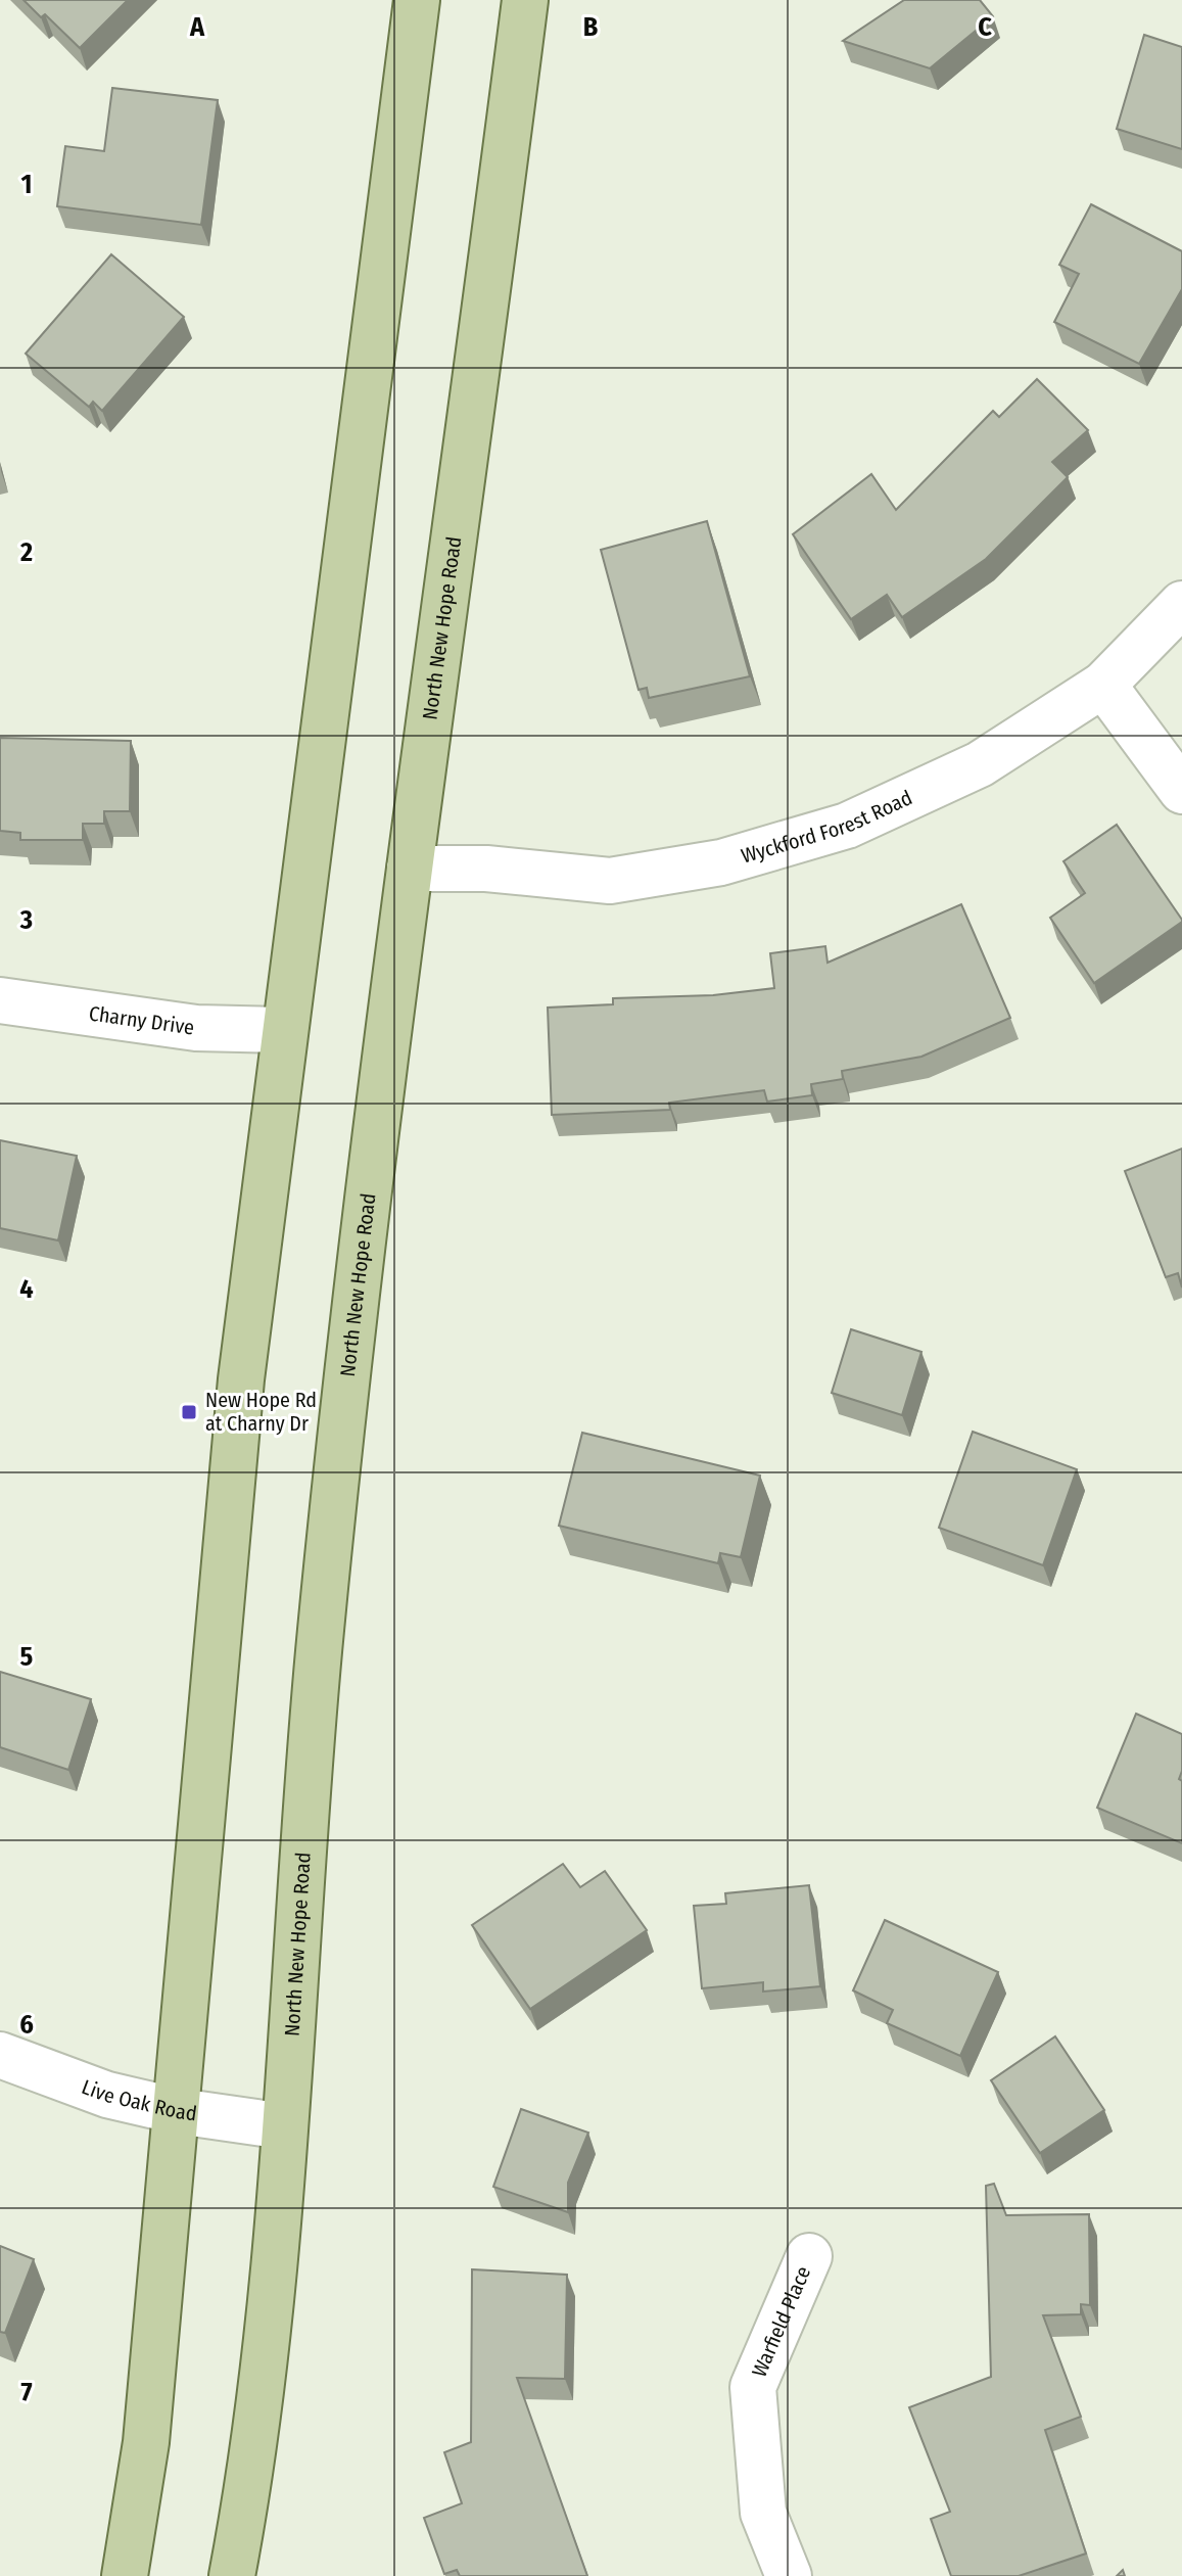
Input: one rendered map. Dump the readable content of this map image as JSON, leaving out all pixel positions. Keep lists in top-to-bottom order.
{
  "streets": {
    "main road": ["North New Hope Road"],
    "street": [
      "Wyckford Forest Road",
      "Charny Drive",
      "Live Oak Road",
      "Warfield Place"
    ]
  },
  "crossings": [
    ["North New Hope Road", "Wyckford Forest Road"],
    ["North New Hope Road", "Live Oak Road"]
  ],
  "places": {
    "transit": ["New Hope Rd at Charny Dr"]
  },
  "grid": {
    "columns": ["A", "B", "C"],
    "rows": [
      "1",
      "2",
      "3",
      "4",
      "5",
      "6",
      "7"
    ]
  }
}
